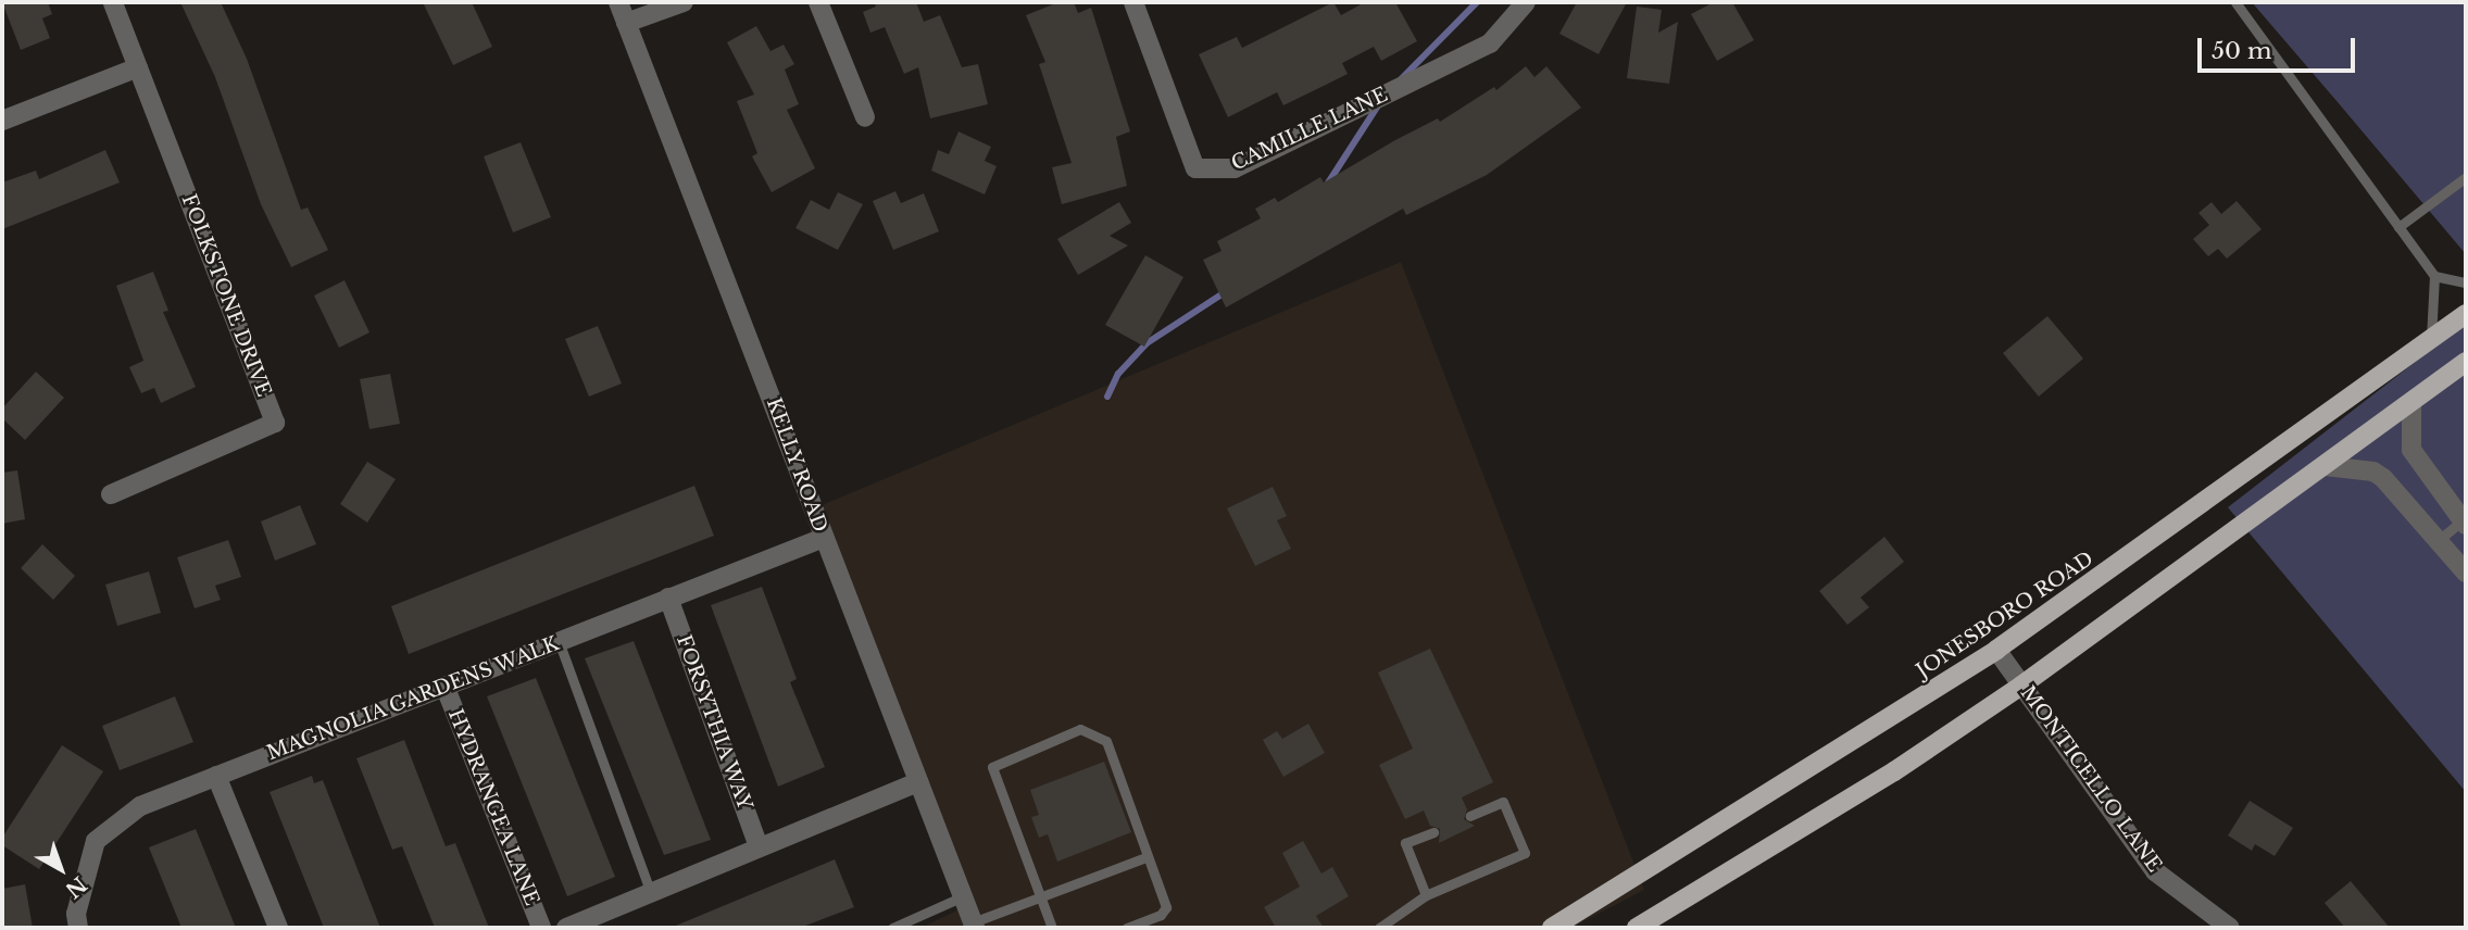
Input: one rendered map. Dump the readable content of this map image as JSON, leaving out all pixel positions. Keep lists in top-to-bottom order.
{
  "streets": {
    "main road": ["JONESBORO ROAD"],
    "street": [
      "CAMILLE LANE",
      "FOLKSTONE DRIVE",
      "KELLY ROAD",
      "MAGNOLIA GARDENS WALK",
      "FORSYTHIA WAY",
      "MONTICELLO LANE",
      "HYDRANGEA LANE"
    ]
  },
  "crossings": [
    ["KELLY ROAD", "MAGNOLIA GARDENS WALK"],
    ["JONESBORO ROAD", "MONTICELLO LANE"],
    ["MAGNOLIA GARDENS WALK", "FORSYTHIA WAY"],
    ["MAGNOLIA GARDENS WALK", "HYDRANGEA LANE"]
  ],
  "scale_bar": "50 m",
  "north": "bottom right"
}
